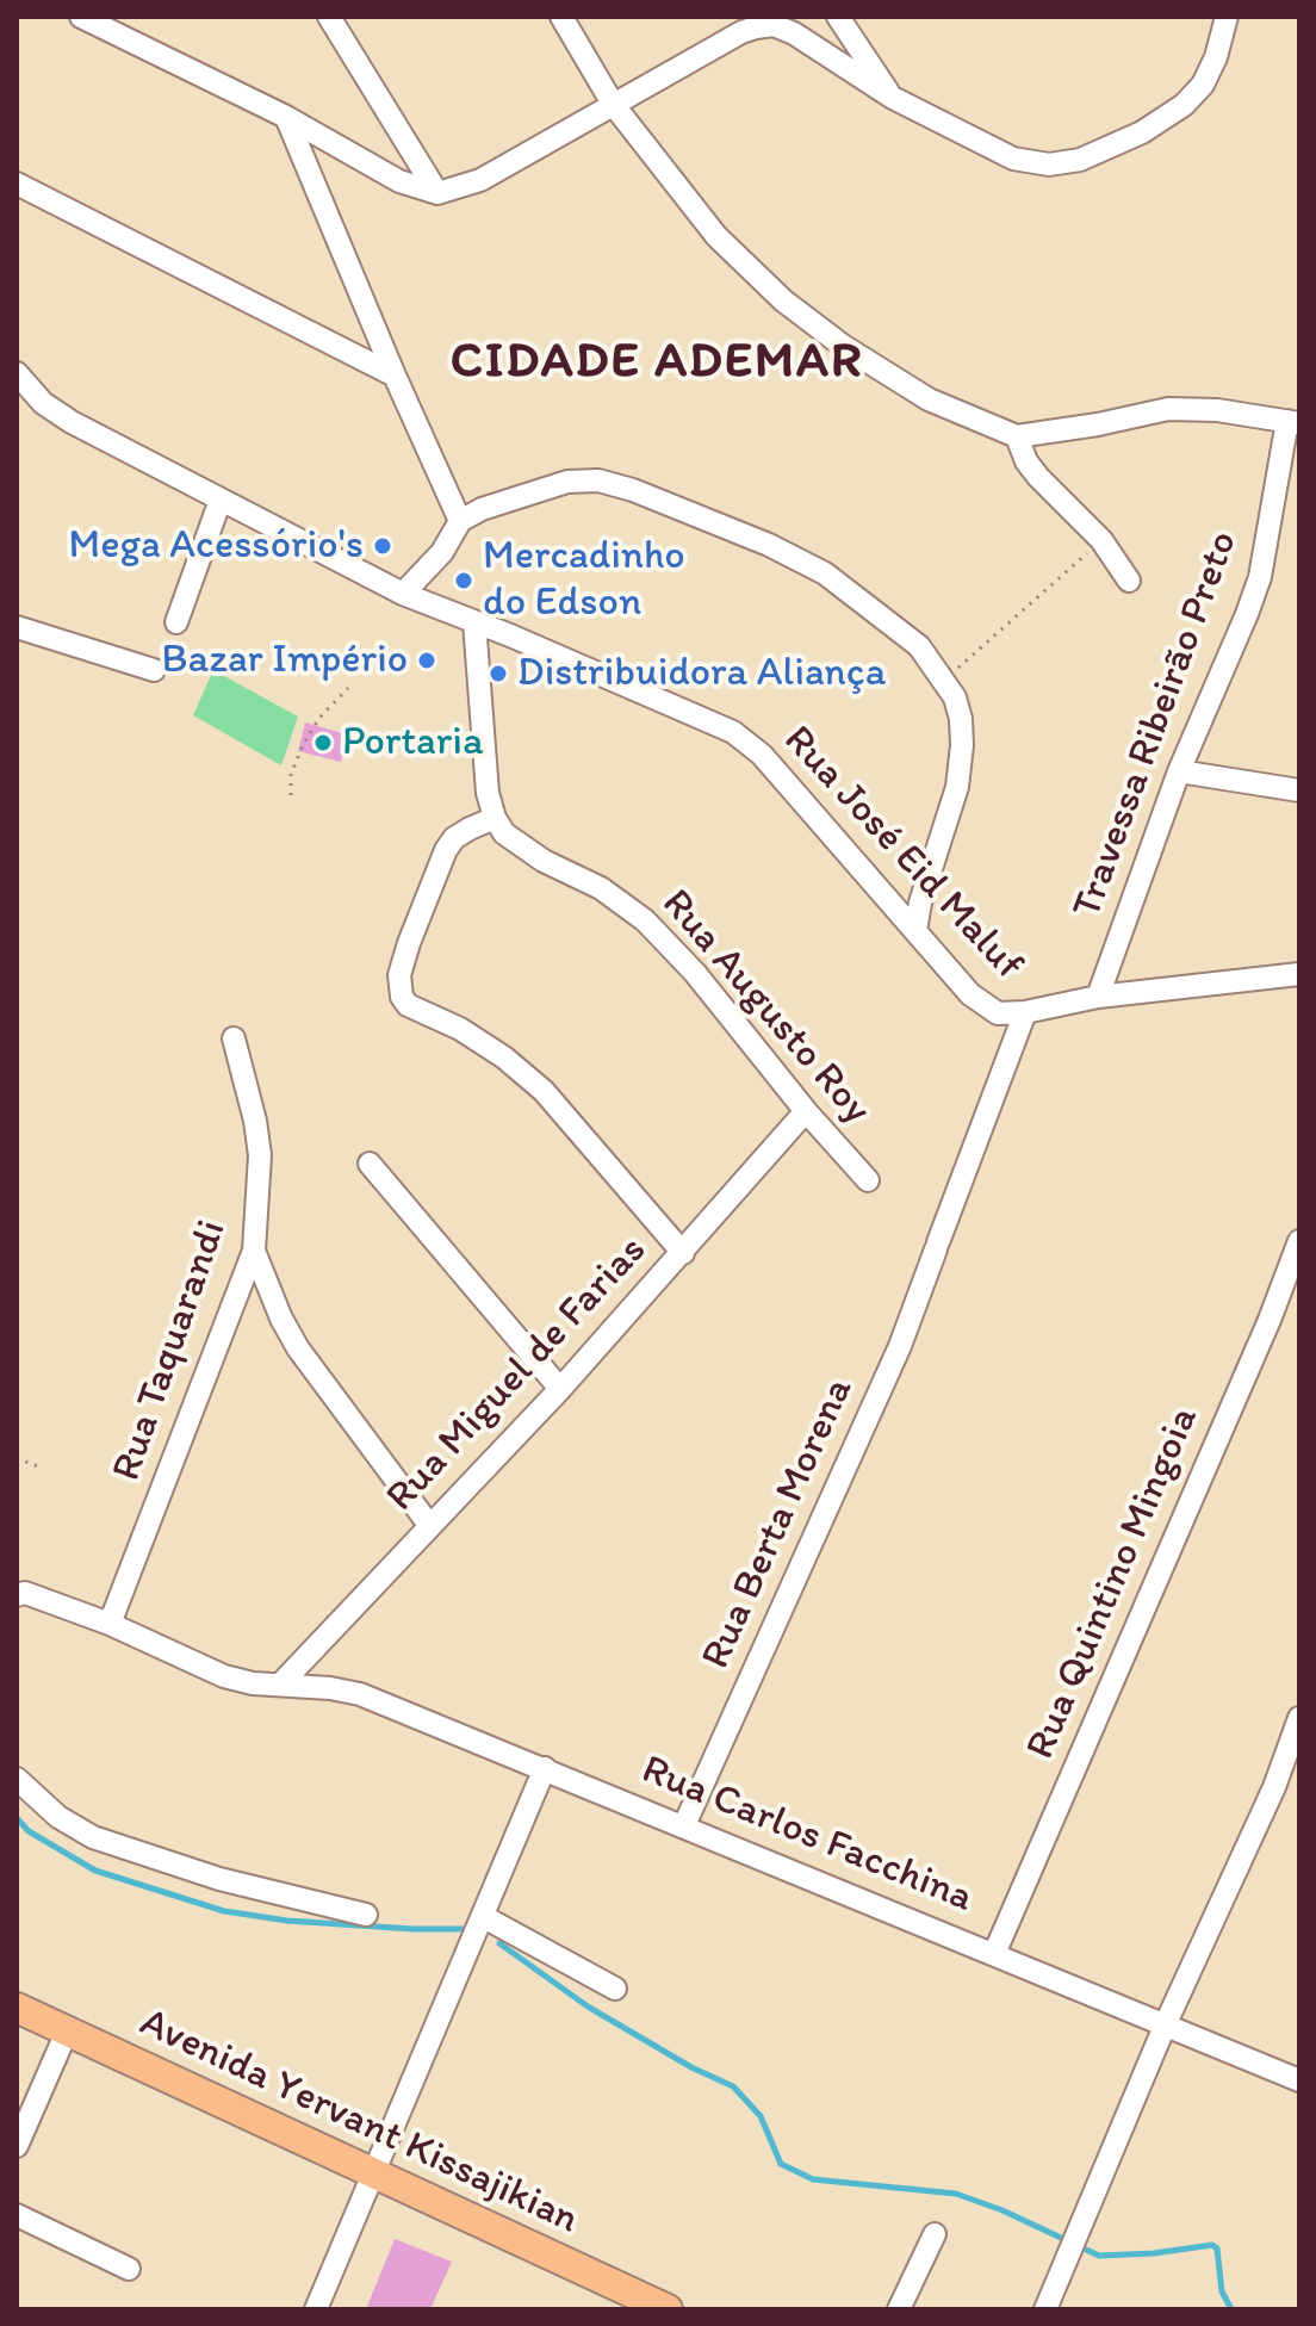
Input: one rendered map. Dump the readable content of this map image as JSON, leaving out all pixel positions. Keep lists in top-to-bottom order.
{
  "streets": {
    "main road": ["Avenida Yervant Kissajikian"],
    "street": [
      "Travessa Ribeirão Preto",
      "Rua José Eid Maluf",
      "Rua Augusto Roy",
      "Rua Taquarandi",
      "Rua Miguel de Farias",
      "Rua Berta Morena",
      "Rua Quintino Mingoia",
      "Rua Carlos Facchina"
    ]
  },
  "crossings": [
    ["Rua José Eid Maluf", "Rua Berta Morena"],
    ["Rua Augusto Roy", "Rua Miguel de Farias"],
    ["Rua Taquarandi", "Rua Carlos Facchina"],
    ["Rua Miguel de Farias", "Rua Carlos Facchina"],
    ["Rua Berta Morena", "Rua Carlos Facchina"],
    ["Rua Quintino Mingoia", "Rua Carlos Facchina"]
  ],
  "districts": ["CIDADE ADEMAR"],
  "places": [
    "Mega Acessório's",
    "Mercadinho do Edson",
    "Bazar Império",
    "Distribuidora Aliança",
    "Portaria"
  ]
}
